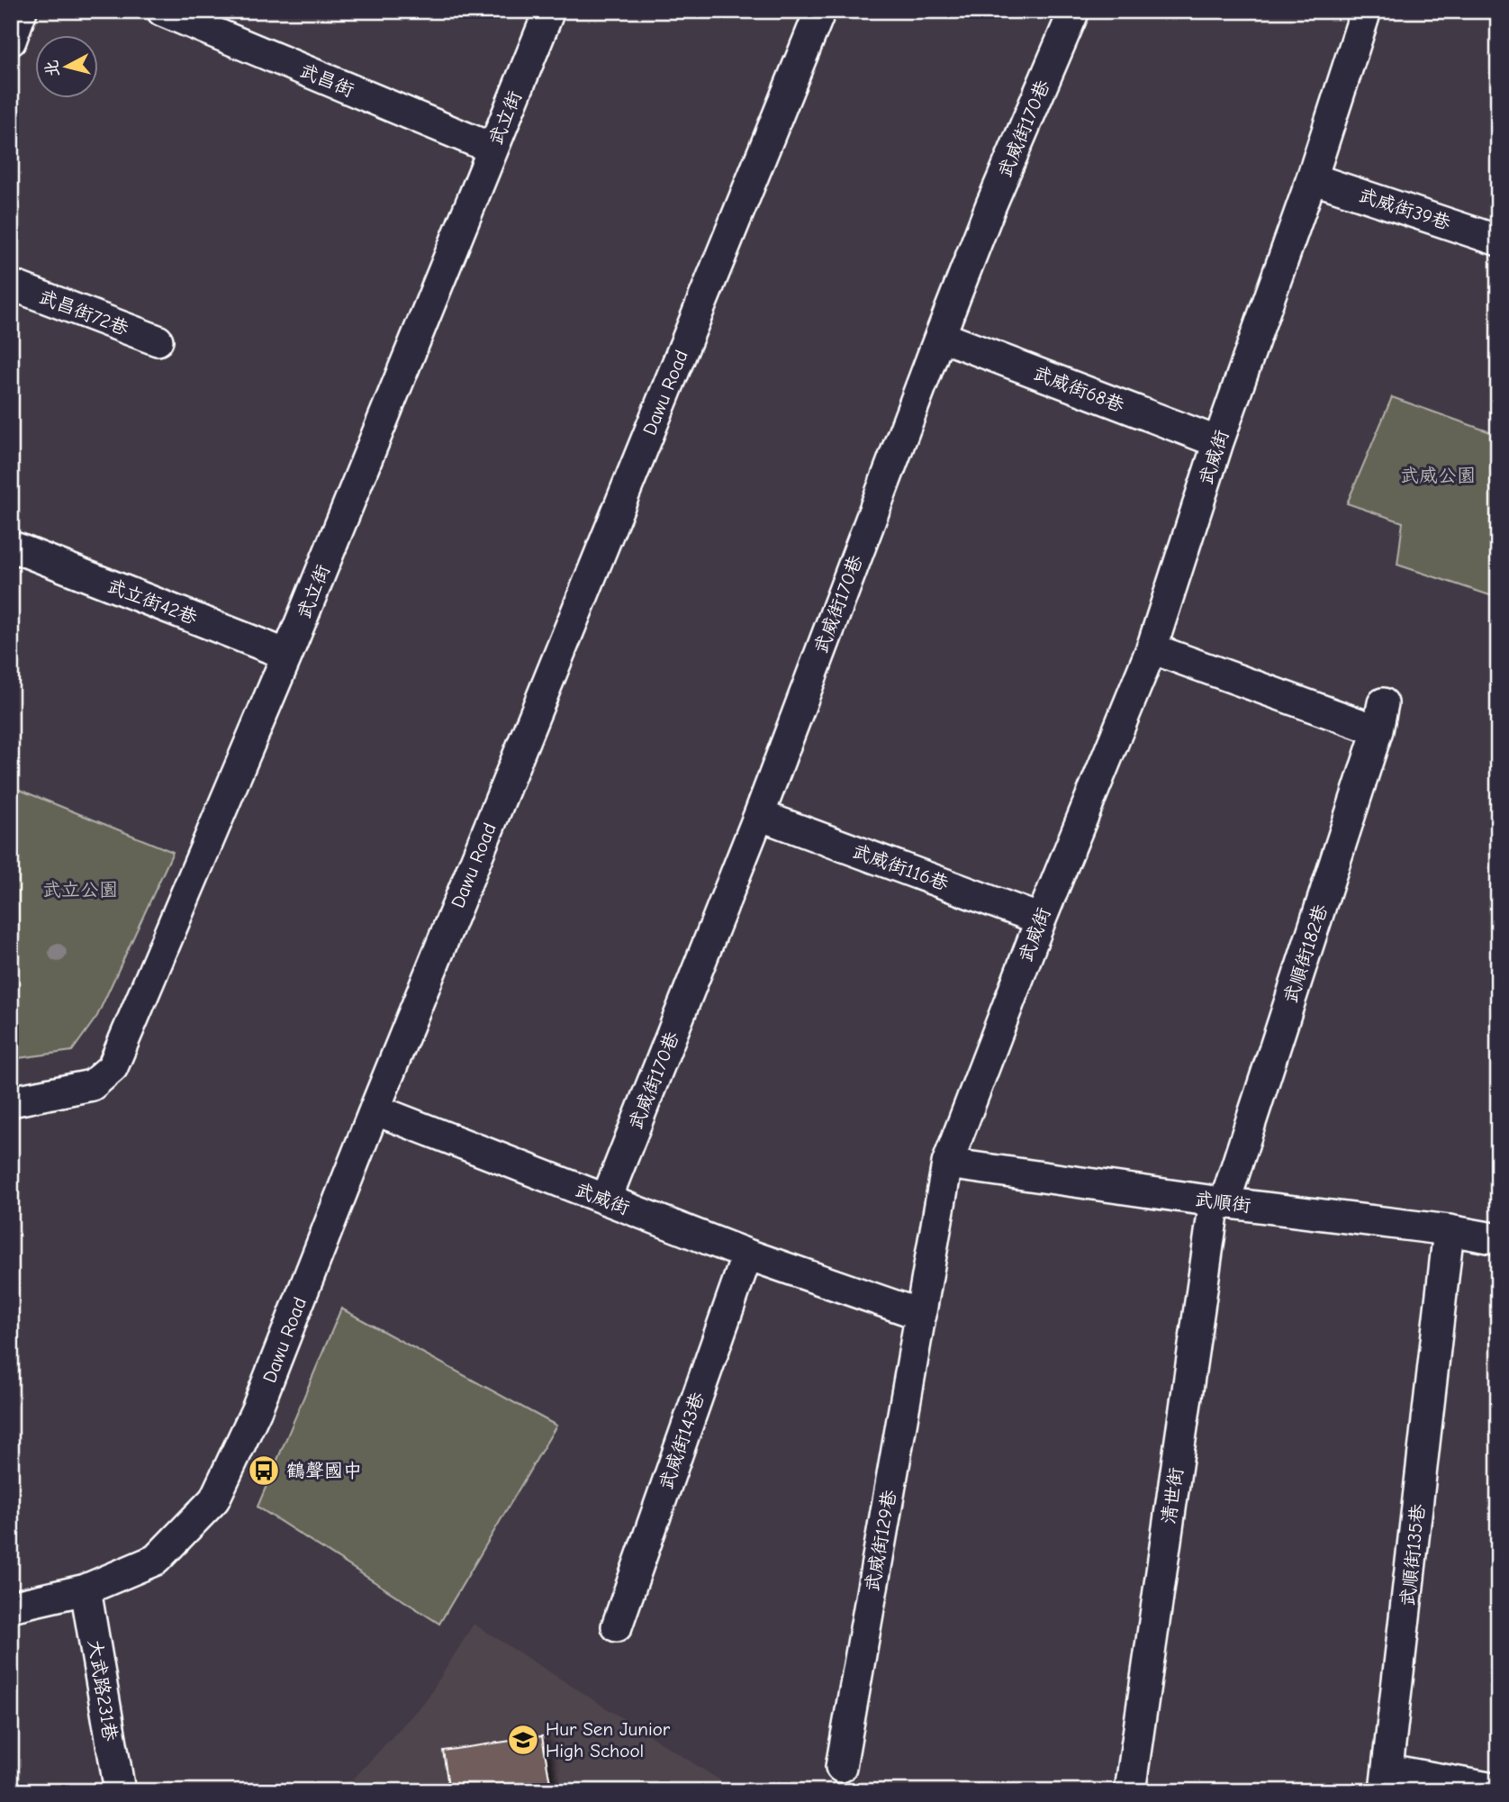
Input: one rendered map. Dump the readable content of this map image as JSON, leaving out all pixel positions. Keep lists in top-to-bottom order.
{
  "streets": {
    "street": [
      "武昌街",
      "武立街",
      "武威街170巷",
      "武威街39巷",
      "武昌街72巷",
      "武威街68巷",
      "Dawu Road",
      "武威街",
      "武立街42巷",
      "武威街116巷",
      "武順街182巷",
      "武順街",
      "武威街143巷",
      "清世街",
      "武威街129巷",
      "武順街135巷",
      "大武路231巷"
    ]
  },
  "crossings": [
    ["武昌街", "武立街"],
    ["武立街", "武立街42巷"],
    ["武威街170巷", "武威街68巷"],
    ["武威街170巷", "武威街"],
    ["武威街170巷", "武威街116巷"],
    ["武威街39巷", "武威街"],
    ["武威街68巷", "武威街"],
    ["Dawu Road", "武威街"],
    ["Dawu Road", "大武路231巷"],
    ["武威街", "武威街116巷"],
    ["武威街", "武順街182巷"],
    ["武威街", "武順街"],
    ["武威街", "武威街143巷"],
    ["武威街", "武威街129巷"],
    ["武順街182巷", "武順街"],
    ["武順街182巷", "清世街"],
    ["武順街", "清世街"],
    ["武順街", "武順街135巷"]
  ],
  "parks": ["武威公園", "武立公園"],
  "places": {
    "bus stop": ["鶴聲國中"],
    "school or university": ["Hur Sen Junior High School"]
  },
  "north": "left"
}
